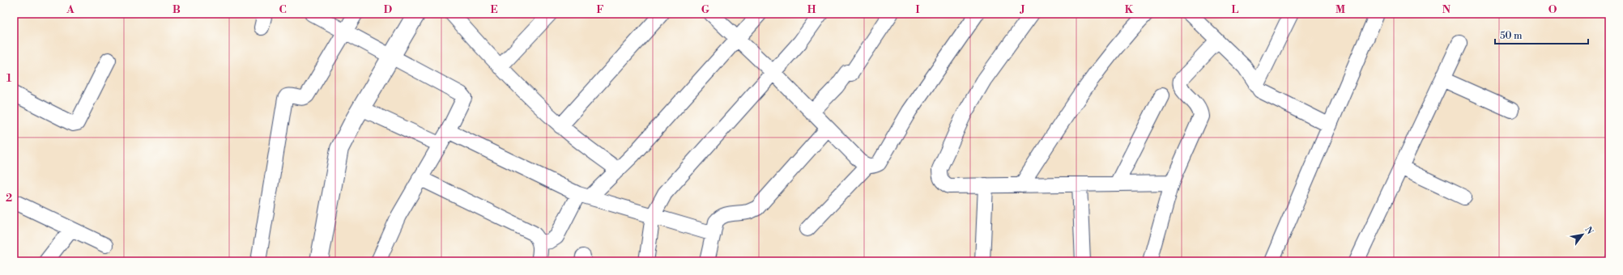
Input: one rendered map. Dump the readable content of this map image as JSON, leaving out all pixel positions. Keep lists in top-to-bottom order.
{
  "scale_bar": "50 m",
  "north": "top right",
  "grid": {
    "columns": [
      "A",
      "B",
      "C",
      "D",
      "E",
      "F",
      "G",
      "H",
      "I",
      "J",
      "K",
      "L",
      "M",
      "N",
      "O"
    ],
    "rows": ["1", "2"]
  }
}
